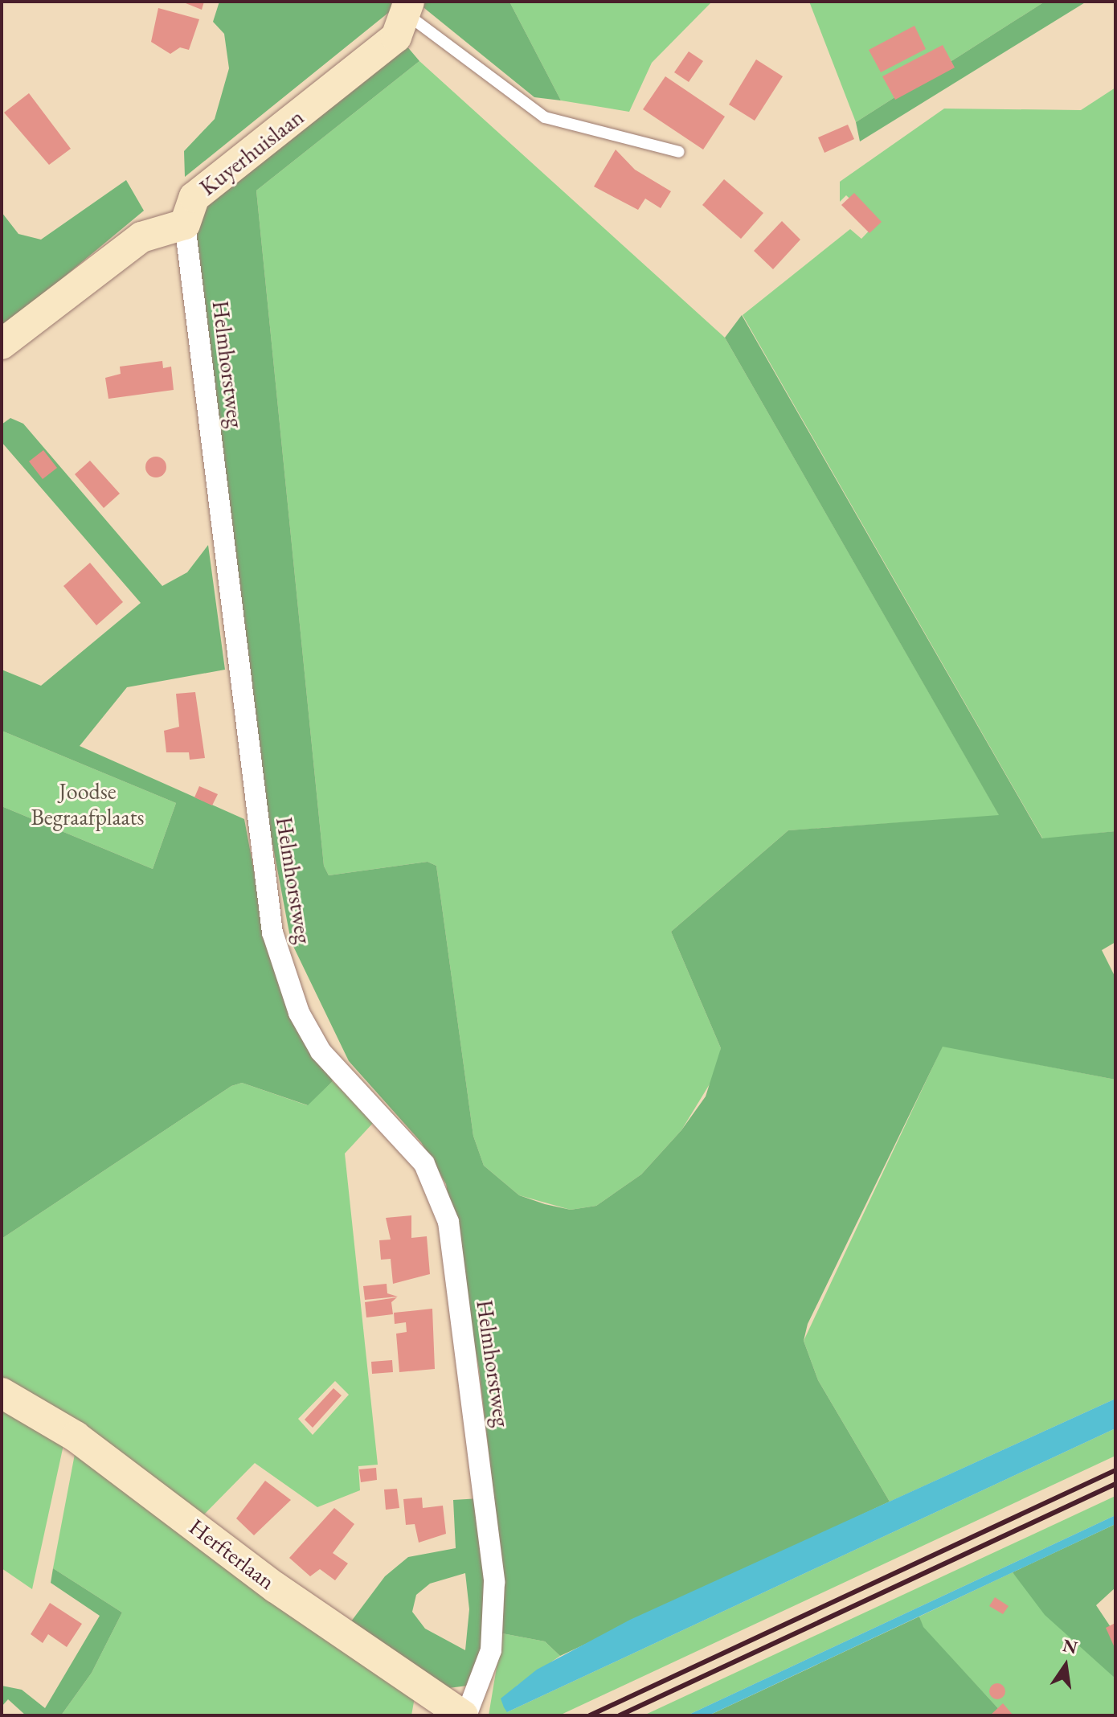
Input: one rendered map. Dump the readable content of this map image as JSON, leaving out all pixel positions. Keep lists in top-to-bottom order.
{
  "streets": {
    "street": ["Kuyerhuislaan", "Helmhorstweg", "Herfterlaan"]
  },
  "crossings": [
    ["Kuyerhuislaan", "Helmhorstweg"],
    ["Helmhorstweg", "Herfterlaan"]
  ],
  "parks": ["Joodse Begraafplaats"],
  "north": "top"
}
